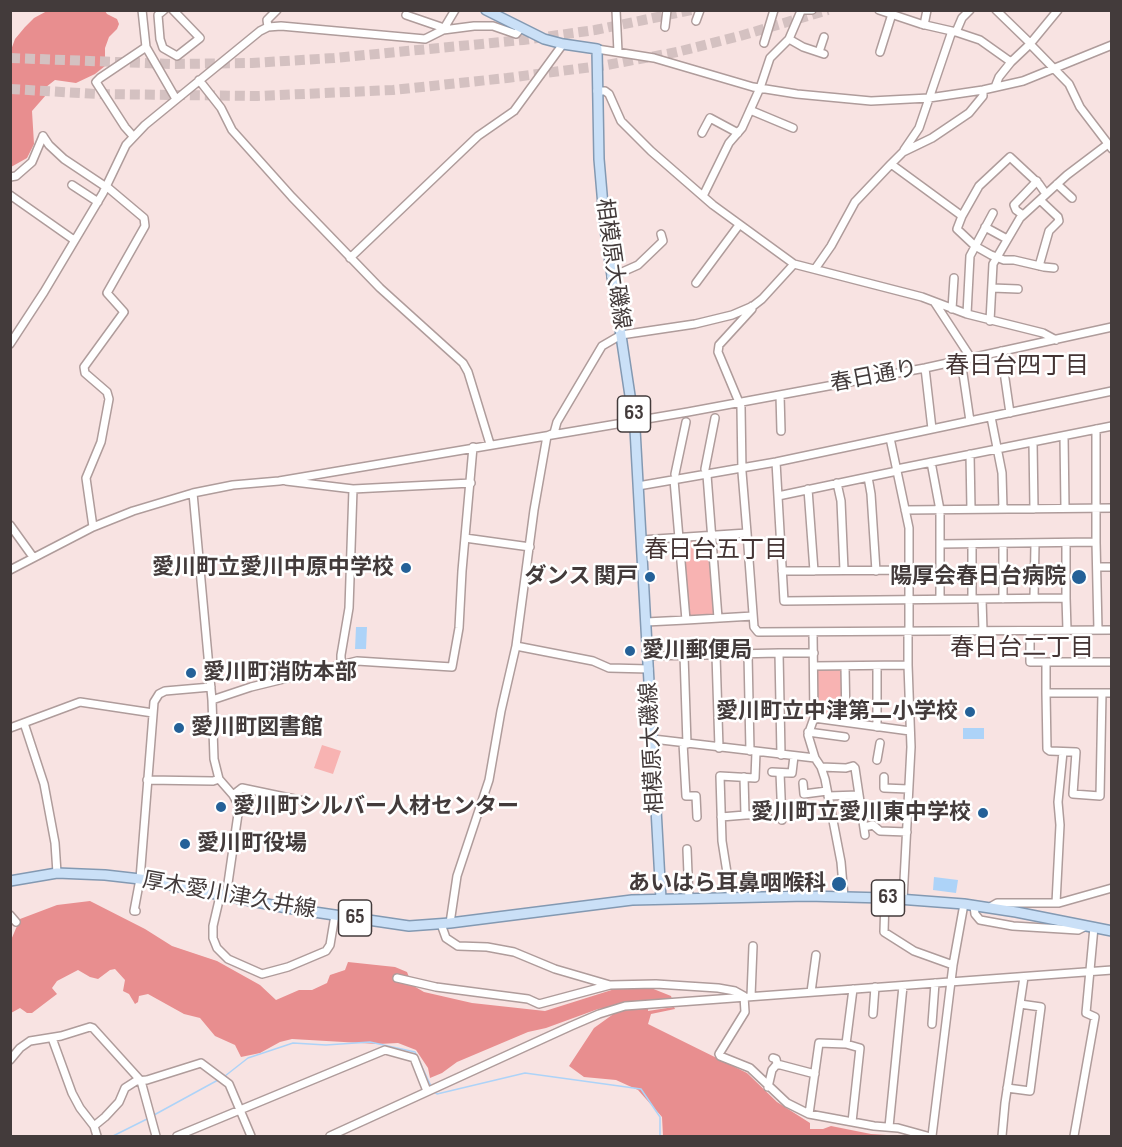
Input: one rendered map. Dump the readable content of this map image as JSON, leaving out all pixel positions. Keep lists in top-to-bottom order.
{
  "streets": {
    "main road": [
      "相模原大磯線",
      "63",
      "厚木愛川津久井線",
      "65"
    ],
    "street": ["春日通り"]
  },
  "crossings": [
    ["相模原大磯線", "春日通り"],
    ["相模原大磯線", "63"],
    ["相模原大磯線", "厚木愛川津久井線"],
    ["63", "厚木愛川津久井線"]
  ],
  "districts": ["春日台四丁目", "春日台五丁目", "春日台二丁目"],
  "places": [
    "愛川町立愛川中原中学校",
    "ダンス 関戸",
    "陽厚会春日台病院",
    "愛川郵便局",
    "愛川町消防本部",
    "愛川町立中津第二小学校",
    "愛川町図書館",
    "愛川町シルバー人材センター",
    "愛川町立愛川東中学校",
    "愛川町役場",
    "あいはら耳鼻咽喉科"
  ]
}
